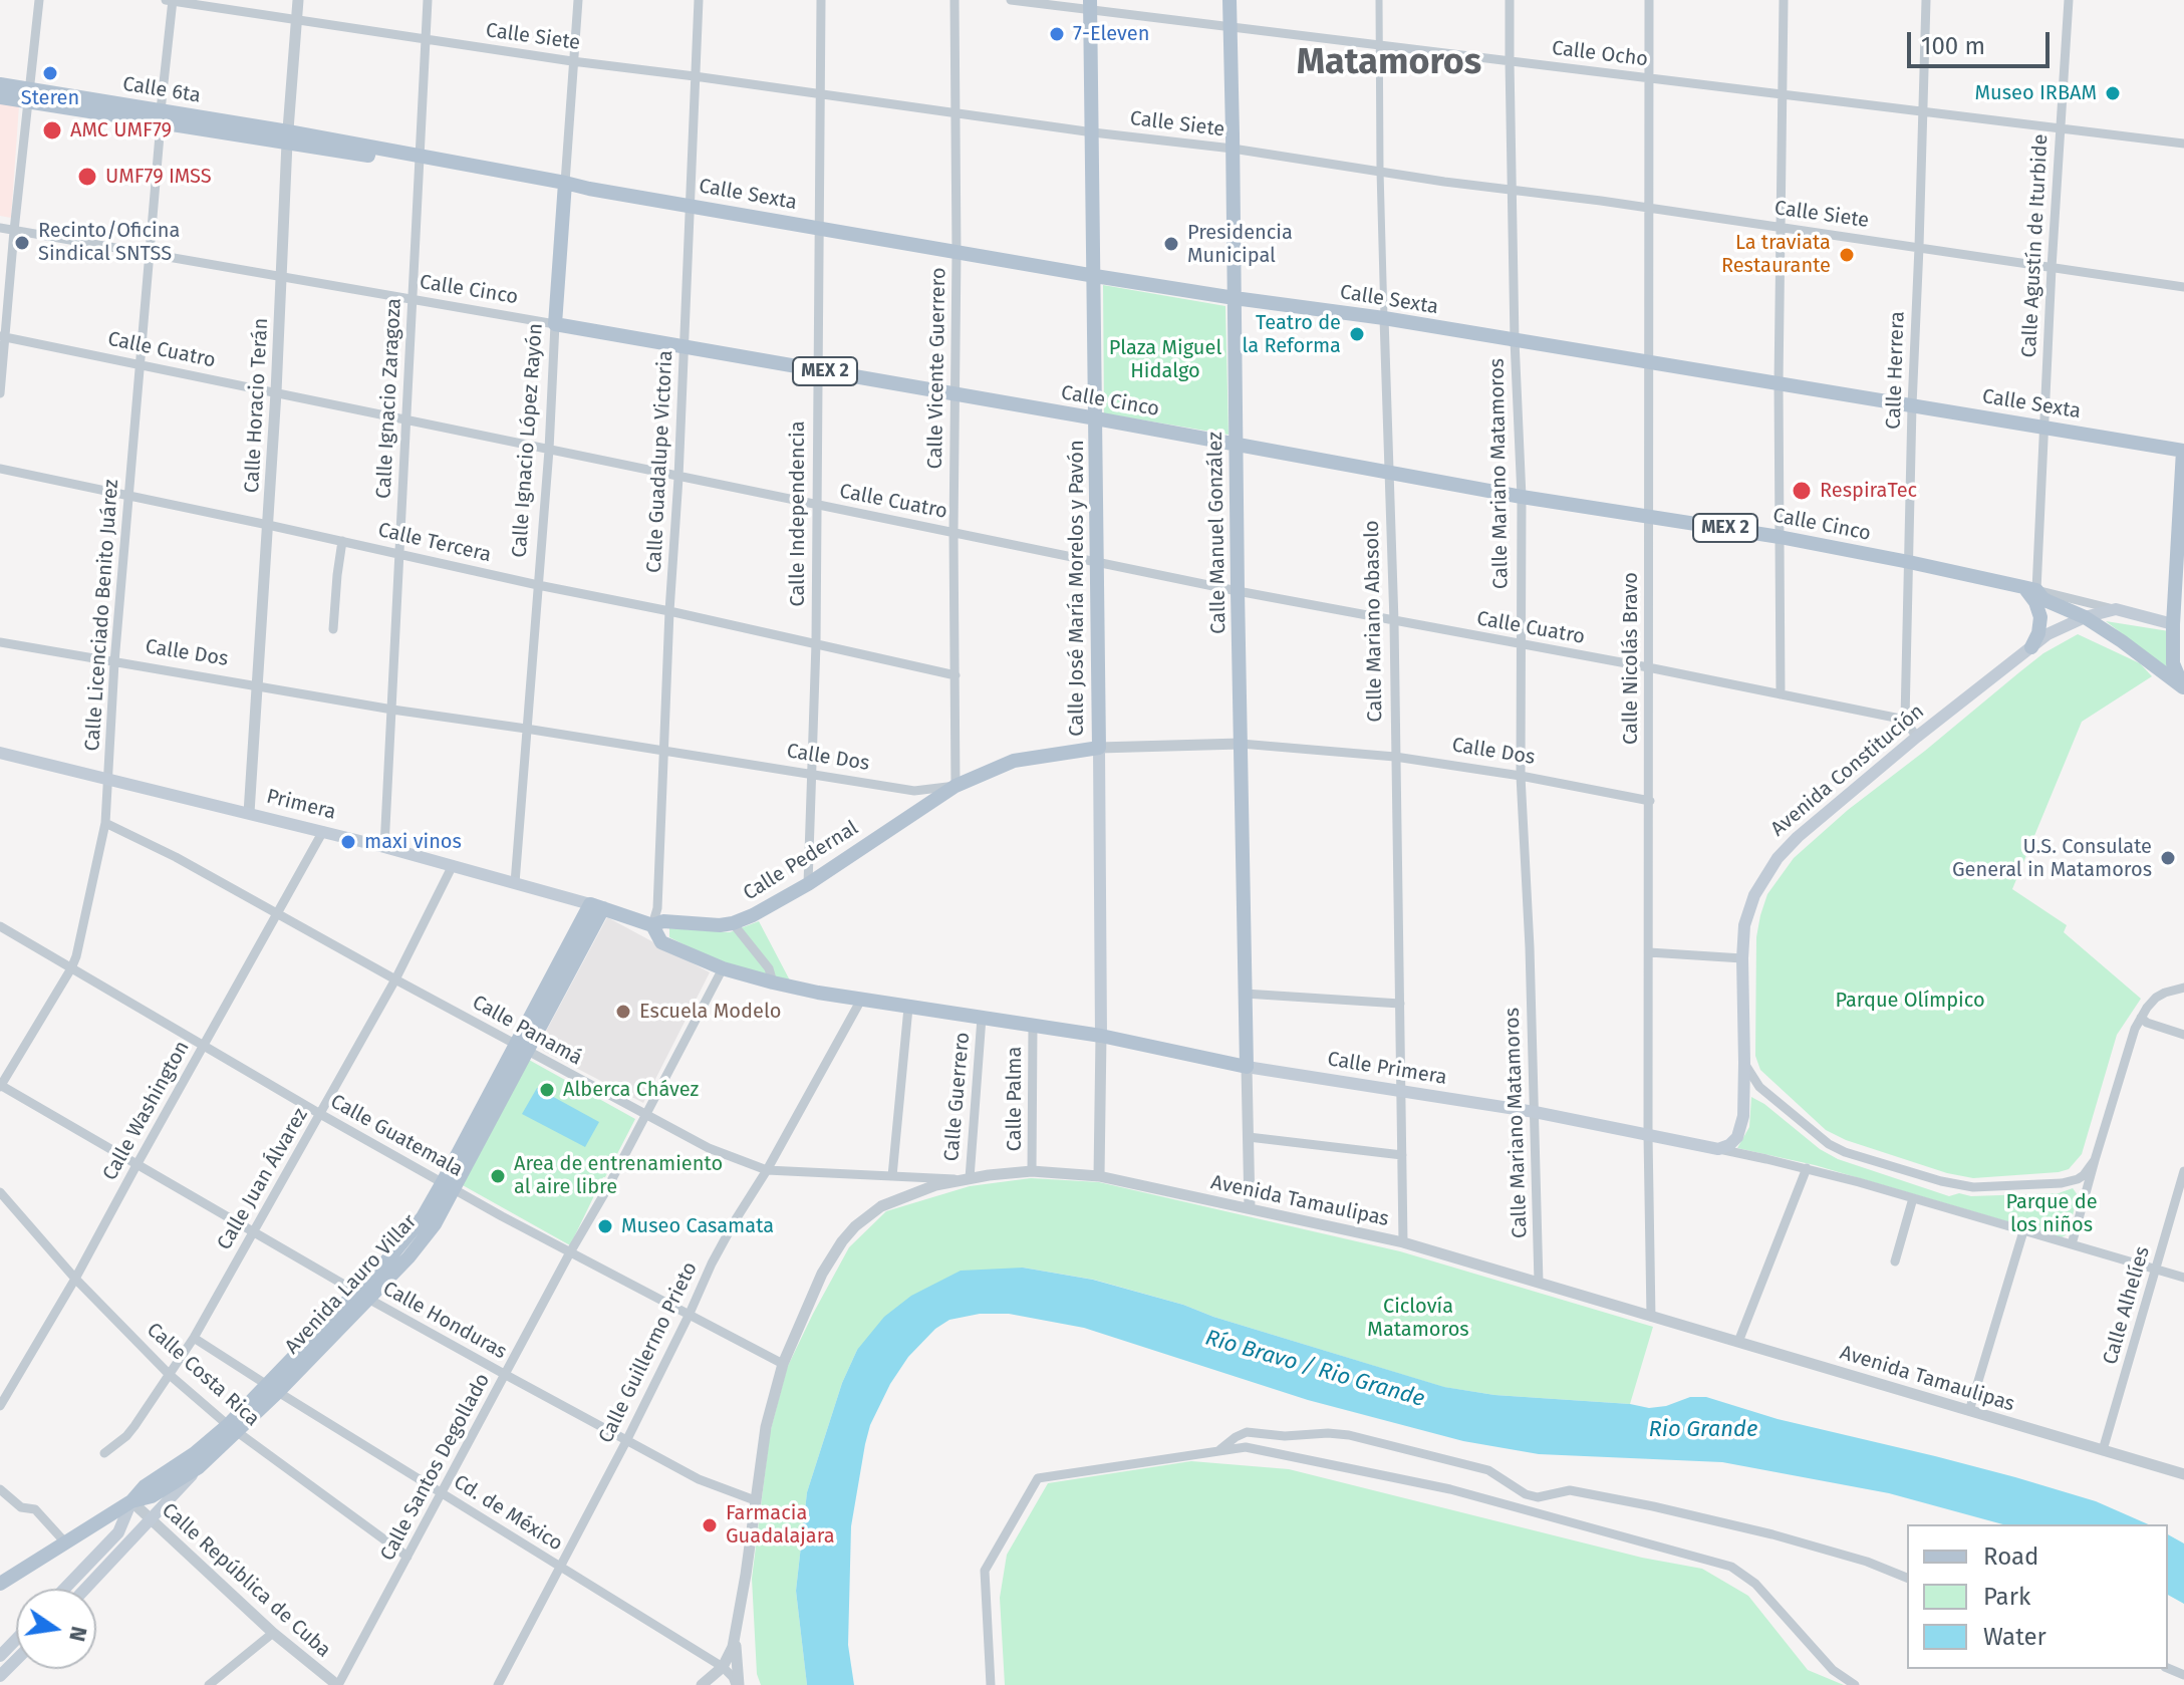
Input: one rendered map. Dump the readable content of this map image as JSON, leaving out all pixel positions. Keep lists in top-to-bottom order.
{
  "streets": {
    "main road": [
      "Calle 6ta",
      "Calle Sexta",
      "Calle Cinco",
      "MEX 2",
      "Calle Ignacio López Rayón",
      "Calle Manuel González",
      "Calle José María Morelos y Pavón",
      "Calle Dos",
      "Avenida Constitución",
      "Primera",
      "Calle Pedernal",
      "Calle Primera",
      "Avenida Lauro Villar"
    ],
    "street": [
      "Calle Siete",
      "Calle Ocho",
      "Calle Agustín de Iturbide",
      "Calle Cuatro",
      "Calle Vicente Guerrero",
      "Calle Herrera",
      "Calle Ignacio Zaragoza",
      "Calle Horacio Terán",
      "Calle Guadalupe Victoria",
      "Calle Mariano Matamoros",
      "Calle Independencia",
      "Calle Tercera",
      "Calle Licenciado Benito Juárez",
      "Calle Mariano Abasolo",
      "Calle Nicolás Bravo",
      "Calle Panamá",
      "Calle Guerrero",
      "Calle Palma",
      "Calle Washington",
      "Calle Guatemala",
      "Calle Juan Álvarez",
      "Avenida Tamaulipas",
      "Calle Alhelíes",
      "Calle Honduras",
      "Calle Guillermo Prieto",
      "Calle Costa Rica",
      "Calle Santos Degollado",
      "Cd. de México",
      "Calle República de Cuba"
    ]
  },
  "crossings": [
    ["Calle Siete", "Calle Agustín de Iturbide"],
    ["Calle Siete", "Calle Vicente Guerrero"],
    ["Calle Siete", "Calle Herrera"],
    ["Calle Siete", "Calle Ignacio Zaragoza"],
    ["Calle Siete", "Calle Horacio Terán"],
    ["Calle Siete", "Calle Ignacio López Rayón"],
    ["Calle Siete", "Calle Guadalupe Victoria"],
    ["Calle Siete", "Calle Mariano Matamoros"],
    ["Calle Siete", "Calle Independencia"],
    ["Calle Siete", "Calle Manuel González"],
    ["Calle Siete", "Calle José María Morelos y Pavón"],
    ["Calle Siete", "Calle Licenciado Benito Juárez"],
    ["Calle Siete", "Calle Mariano Abasolo"],
    ["Calle Siete", "Calle Nicolás Bravo"],
    ["Calle Ocho", "Calle Agustín de Iturbide"],
    ["Calle Ocho", "Calle Herrera"],
    ["Calle Ocho", "Calle Mariano Matamoros"],
    ["Calle Ocho", "Calle Manuel González"],
    ["Calle Ocho", "Calle José María Morelos y Pavón"],
    ["Calle Ocho", "Calle Mariano Abasolo"],
    ["Calle Ocho", "Calle Nicolás Bravo"],
    ["Calle 6ta", "Calle Sexta"],
    ["Calle 6ta", "Calle Horacio Terán"],
    ["Calle 6ta", "Calle Licenciado Benito Juárez"],
    ["Calle Sexta", "Calle Agustín de Iturbide"],
    ["Calle Sexta", "Calle Vicente Guerrero"],
    ["Calle Sexta", "Calle Herrera"],
    ["Calle Sexta", "Calle Ignacio Zaragoza"],
    ["Calle Sexta", "Calle Horacio Terán"],
    ["Calle Sexta", "Calle Ignacio López Rayón"],
    ["Calle Sexta", "Calle Guadalupe Victoria"],
    ["Calle Sexta", "Calle Mariano Matamoros"],
    ["Calle Sexta", "Calle Independencia"],
    ["Calle Sexta", "Calle Manuel González"],
    ["Calle Sexta", "Calle José María Morelos y Pavón"],
    ["Calle Sexta", "Calle Mariano Abasolo"],
    ["Calle Sexta", "Calle Nicolás Bravo"],
    ["Calle Agustín de Iturbide", "Calle Cinco"],
    ["Calle Cinco", "Calle Vicente Guerrero"],
    ["Calle Cinco", "Calle Herrera"],
    ["Calle Cinco", "Calle Ignacio Zaragoza"],
    ["Calle Cinco", "Calle Horacio Terán"],
    ["Calle Cinco", "Calle Ignacio López Rayón"],
    ["Calle Cinco", "Calle Guadalupe Victoria"],
    ["Calle Cinco", "Calle Mariano Matamoros"],
    ["Calle Cinco", "Calle Independencia"],
    ["Calle Cinco", "Calle Manuel González"],
    ["Calle Cinco", "Calle José María Morelos y Pavón"],
    ["Calle Cinco", "Calle Licenciado Benito Juárez"],
    ["Calle Cinco", "Calle Mariano Abasolo"],
    ["Calle Cinco", "Calle Nicolás Bravo"],
    ["Calle Cinco", "Avenida Constitución"],
    ["Calle Cuatro", "Calle Vicente Guerrero"],
    ["Calle Cuatro", "Calle Herrera"],
    ["Calle Cuatro", "Calle Ignacio Zaragoza"],
    ["Calle Cuatro", "Calle Horacio Terán"],
    ["Calle Cuatro", "Calle Ignacio López Rayón"],
    ["Calle Cuatro", "Calle Guadalupe Victoria"],
    ["Calle Cuatro", "Calle Mariano Matamoros"],
    ["Calle Cuatro", "Calle Independencia"],
    ["Calle Cuatro", "Calle Manuel González"],
    ["Calle Cuatro", "Calle José María Morelos y Pavón"],
    ["Calle Cuatro", "Calle Licenciado Benito Juárez"],
    ["Calle Cuatro", "Calle Mariano Abasolo"],
    ["Calle Cuatro", "Calle Nicolás Bravo"],
    ["Calle Vicente Guerrero", "Calle Tercera"],
    ["Calle Vicente Guerrero", "Calle Dos"],
    ["Calle Vicente Guerrero", "Calle Pedernal"],
    ["Calle Ignacio Zaragoza", "Calle Tercera"],
    ["Calle Ignacio Zaragoza", "Calle Dos"],
    ["Calle Ignacio Zaragoza", "Primera"],
    ["Calle Horacio Terán", "Calle Tercera"],
    ["Calle Horacio Terán", "Calle Dos"],
    ["Calle Horacio Terán", "Primera"],
    ["Calle Ignacio López Rayón", "Calle Tercera"],
    ["Calle Ignacio López Rayón", "Calle Dos"],
    ["Calle Ignacio López Rayón", "Primera"],
    ["Calle Guadalupe Victoria", "Calle Tercera"],
    ["Calle Guadalupe Victoria", "Calle Dos"],
    ["Calle Guadalupe Victoria", "Calle Pedernal"],
    ["Calle Guadalupe Victoria", "Calle Primera"],
    ["Calle Mariano Matamoros", "Calle Dos"],
    ["Calle Mariano Matamoros", "Calle Primera"],
    ["Calle Mariano Matamoros", "Avenida Tamaulipas"],
    ["Calle Independencia", "Calle Tercera"],
    ["Calle Independencia", "Calle Dos"],
    ["Calle Independencia", "Calle Pedernal"],
    ["Calle Manuel González", "Calle Dos"],
    ["Calle Manuel González", "Calle Primera"],
    ["Calle Tercera", "Calle Licenciado Benito Juárez"],
    ["Calle José María Morelos y Pavón", "Calle Dos"],
    ["Calle José María Morelos y Pavón", "Calle Primera"],
    ["Calle José María Morelos y Pavón", "Avenida Tamaulipas"],
    ["Calle Licenciado Benito Juárez", "Calle Dos"],
    ["Calle Licenciado Benito Juárez", "Primera"],
    ["Calle Licenciado Benito Juárez", "Calle Panamá"],
    ["Calle Licenciado Benito Juárez", "Calle Guatemala"],
    ["Calle Licenciado Benito Juárez", "Calle Honduras"],
    ["Calle Mariano Abasolo", "Calle Dos"],
    ["Calle Mariano Abasolo", "Calle Primera"],
    ["Calle Mariano Abasolo", "Avenida Tamaulipas"],
    ["Calle Dos", "Calle Nicolás Bravo"],
    ["Calle Dos", "Calle Pedernal"],
    ["Calle Nicolás Bravo", "Calle Primera"],
    ["Calle Nicolás Bravo", "Avenida Tamaulipas"],
    ["Avenida Constitución", "Calle Primera"],
    ["Primera", "Calle Primera"],
    ["Primera", "Calle Washington"],
    ["Primera", "Calle Juan Álvarez"],
    ["Primera", "Avenida Lauro Villar"],
    ["Calle Pedernal", "Calle Primera"],
    ["Calle Panamá", "Calle Guerrero"],
    ["Calle Panamá", "Calle Washington"],
    ["Calle Panamá", "Calle Juan Álvarez"],
    ["Calle Panamá", "Avenida Tamaulipas"],
    ["Calle Panamá", "Avenida Lauro Villar"],
    ["Calle Panamá", "Calle Guillermo Prieto"],
    ["Calle Panamá", "Calle Santos Degollado"],
    ["Calle Primera", "Calle Guerrero"],
    ["Calle Primera", "Calle Palma"],
    ["Calle Primera", "Avenida Lauro Villar"],
    ["Calle Primera", "Calle Alhelíes"],
    ["Calle Primera", "Calle Guillermo Prieto"],
    ["Calle Primera", "Calle Santos Degollado"],
    ["Calle Guerrero", "Avenida Tamaulipas"],
    ["Calle Palma", "Avenida Tamaulipas"],
    ["Calle Washington", "Calle Guatemala"],
    ["Calle Washington", "Calle Honduras"],
    ["Calle Washington", "Calle Costa Rica"],
    ["Calle Guatemala", "Calle Juan Álvarez"],
    ["Calle Guatemala", "Avenida Tamaulipas"],
    ["Calle Guatemala", "Avenida Lauro Villar"],
    ["Calle Guatemala", "Calle Guillermo Prieto"],
    ["Calle Guatemala", "Calle Santos Degollado"],
    ["Calle Juan Álvarez", "Calle Honduras"],
    ["Calle Juan Álvarez", "Calle Costa Rica"],
    ["Calle Juan Álvarez", "Cd. de México"],
    ["Avenida Tamaulipas", "Calle Alhelíes"],
    ["Avenida Tamaulipas", "Calle Honduras"],
    ["Avenida Tamaulipas", "Cd. de México"],
    ["Avenida Lauro Villar", "Calle Honduras"],
    ["Avenida Lauro Villar", "Calle Costa Rica"],
    ["Avenida Lauro Villar", "Cd. de México"],
    ["Avenida Lauro Villar", "Calle República de Cuba"],
    ["Calle Honduras", "Calle Guillermo Prieto"],
    ["Calle Honduras", "Calle Santos Degollado"],
    ["Calle Guillermo Prieto", "Cd. de México"],
    ["Calle Costa Rica", "Calle Santos Degollado"],
    ["Calle Santos Degollado", "Cd. de México"],
    ["Calle Santos Degollado", "Calle República de Cuba"]
  ],
  "districts": ["Matamoros"],
  "water": ["Río Bravo / Rio Grande", "Rio Grande"],
  "parks": [
    "Plaza Miguel Hidalgo",
    "Parque Olímpico",
    "Parque de los niños",
    "Ciclovía Matamoros"
  ],
  "places": [
    "7-Eleven",
    "Steren",
    "Museo IRBAM",
    "AMC UMF79",
    "UMF79 IMSS",
    "Recinto/Oficina Sindical SNTSS",
    "Presidencia Municipal",
    "La traviata Restaurante",
    "Teatro de la Reforma",
    "RespiraTec",
    "maxi vinos",
    "U.S. Consulate General in Matamoros",
    "Escuela Modelo",
    "Alberca Chávez",
    "Area de entrenamiento al aire libre",
    "Museo Casamata",
    "Farmacia Guadalajara"
  ],
  "legend": ["Road", "Park", "Water"],
  "scale_bar": "100 m",
  "north": "right"
}
